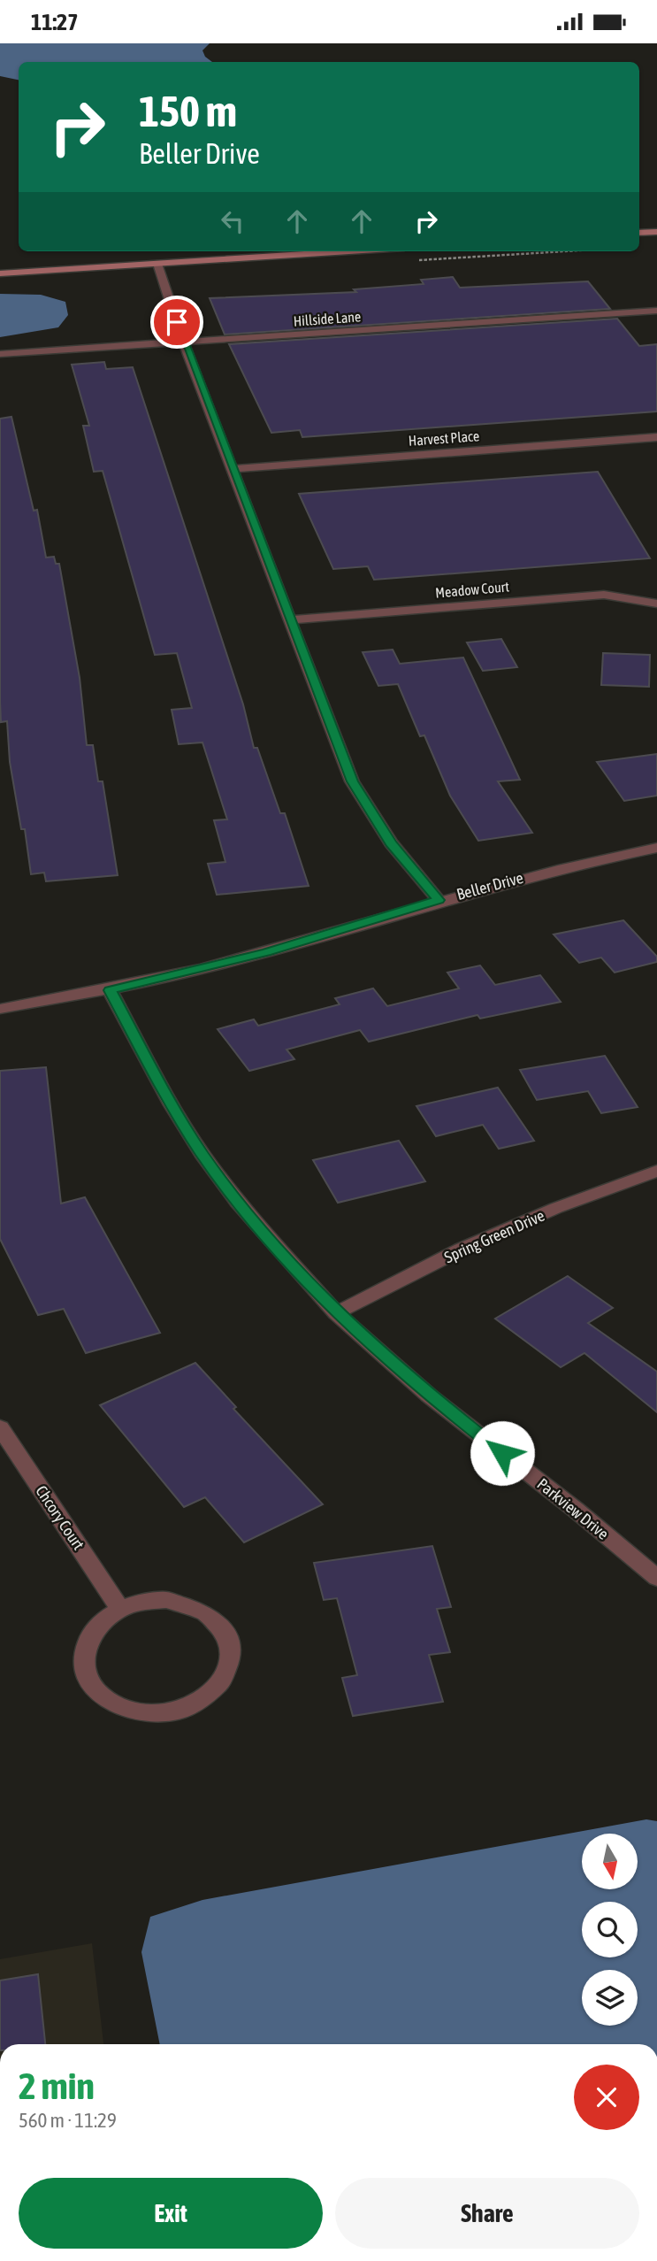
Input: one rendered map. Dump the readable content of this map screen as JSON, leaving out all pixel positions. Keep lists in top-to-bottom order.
{
  "streets": {
    "street": [
      "Hillside Lane",
      "Harvest Place",
      "Meadow Court",
      "Beller Drive",
      "Spring Green Drive",
      "Parkview Drive",
      "Chcory Court"
    ]
  },
  "crossings": [
    ["Beller Drive", "Parkview Drive"],
    ["Spring Green Drive", "Parkview Drive"]
  ],
  "north": "bottom",
  "page": {
    "status": "11:27",
    "turn": ["150 m", "Beller Drive"],
    "heading": ["2 min", "560 m · 11:29"],
    "buttons": ["Exit", "Share"]
  }
}
